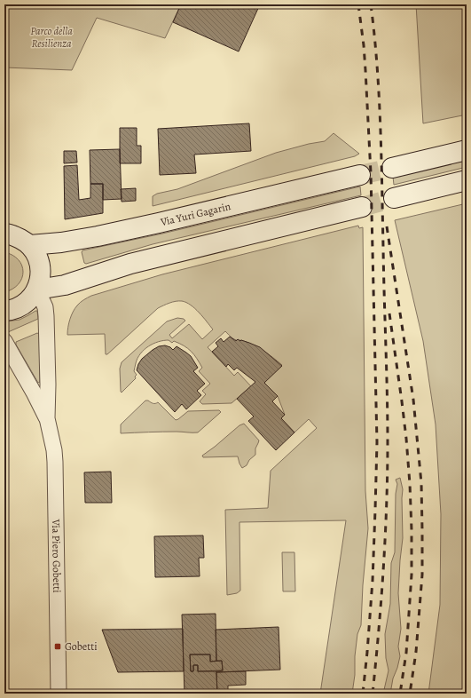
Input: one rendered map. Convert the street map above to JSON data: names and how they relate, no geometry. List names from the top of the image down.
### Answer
{
  "streets": {
    "main road": ["Via Yuri Gagarin"],
    "street": ["Via Piero Gobetti"]
  },
  "parks": ["Parco della Resilienza"],
  "places": {
    "transit": ["Gobetti"]
  }
}
